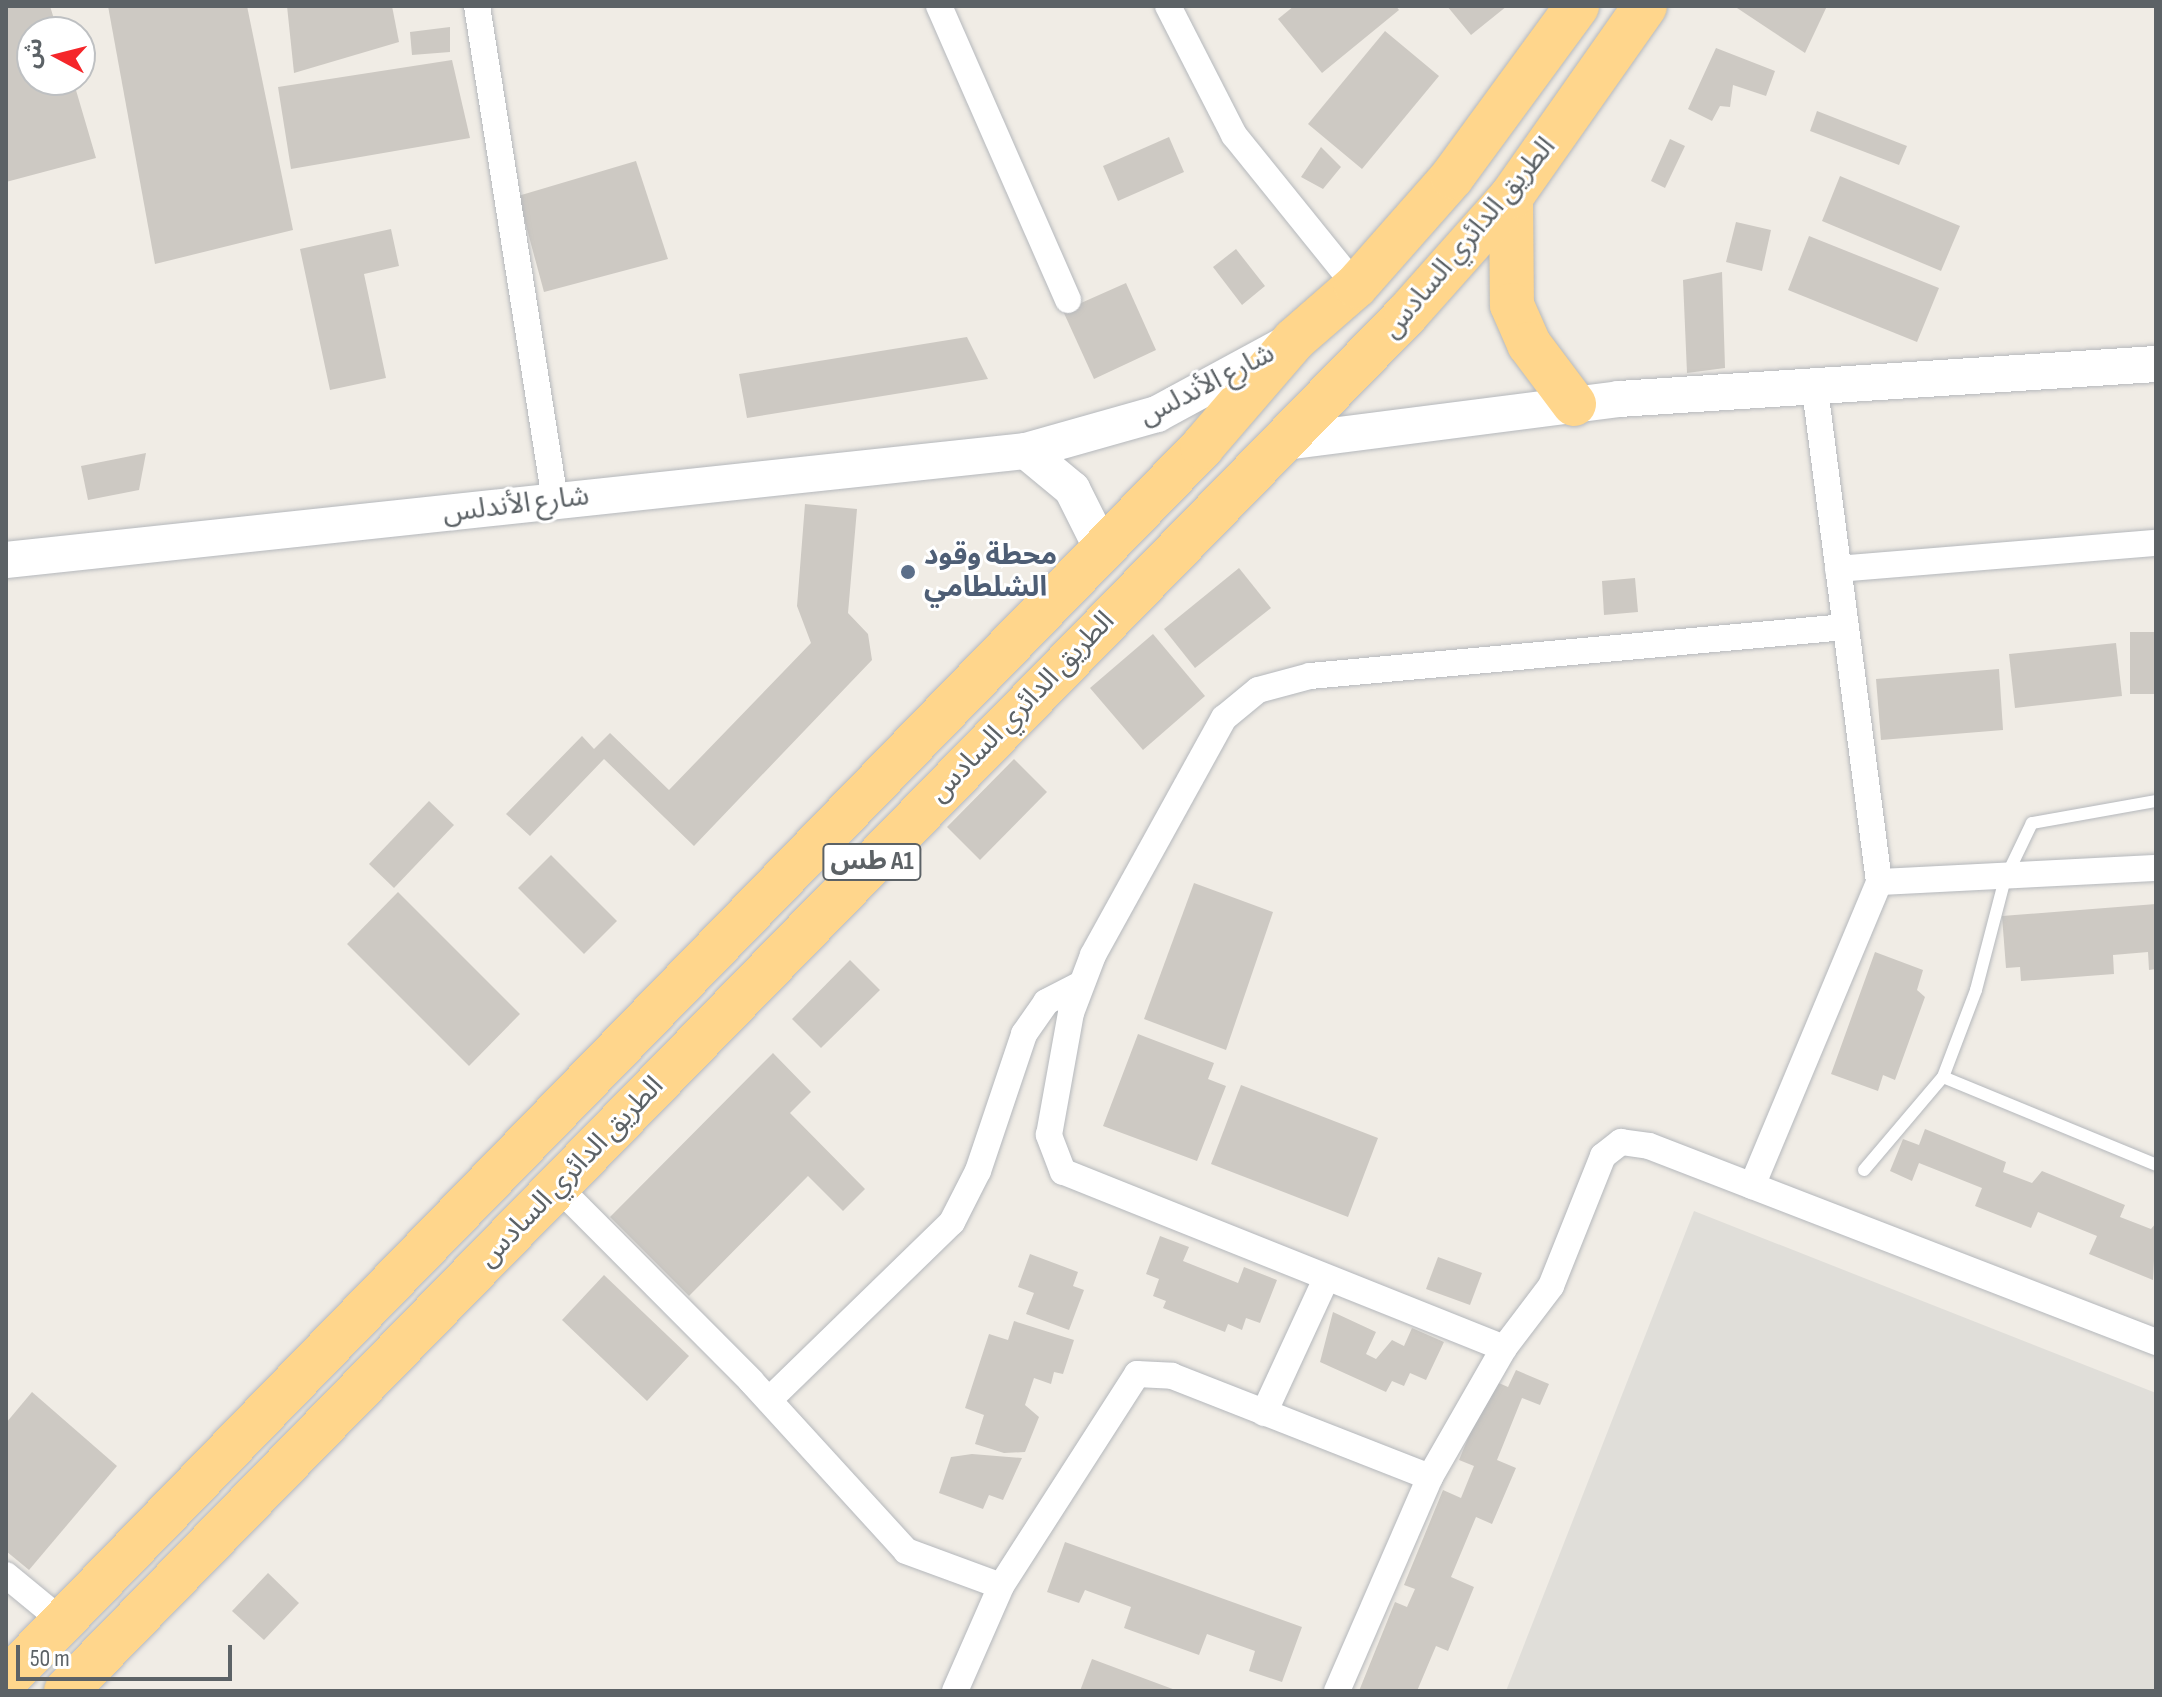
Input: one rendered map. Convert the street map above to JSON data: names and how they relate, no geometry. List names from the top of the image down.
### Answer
{
  "streets": {
    "highway": ["الطريق الدائري السادس", "طس A1"],
    "main road": ["شارع الأندلس"]
  },
  "crossings": [
    ["الطريق الدائري السادس", "شارع الأندلس"]
  ],
  "places": ["محطة وقود الشلطامي"],
  "scale_bar": "50 m",
  "north": "left"
}
